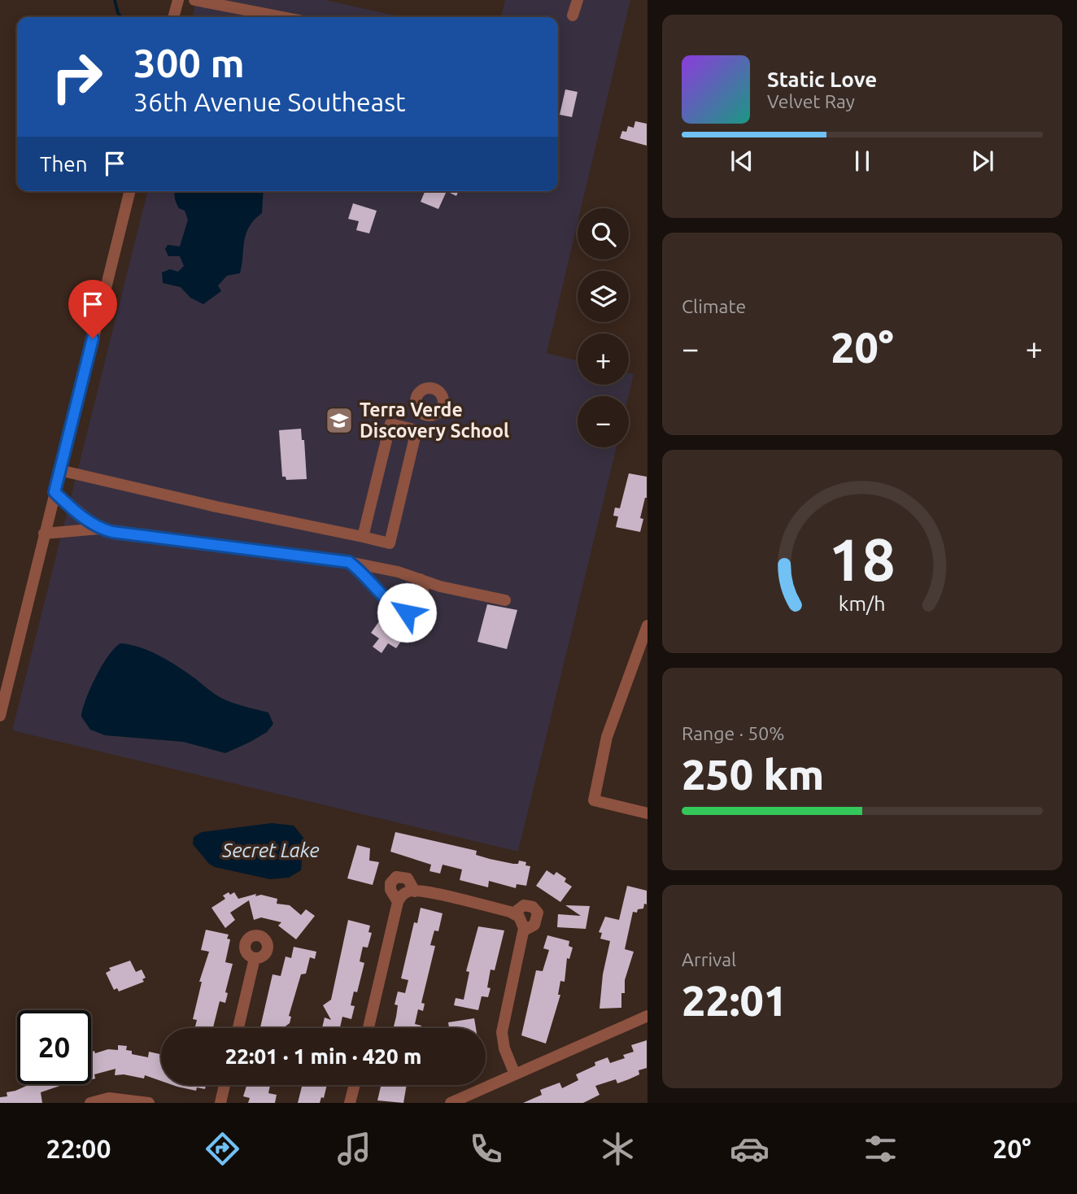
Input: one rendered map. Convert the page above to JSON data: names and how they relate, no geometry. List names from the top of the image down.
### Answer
{
  "water": ["Secret Lake"],
  "places": {
    "school or university": ["Terra Verde Discovery School"]
  },
  "page": {
    "turn": ["300 m", "36th Avenue Southeast"],
    "song": ["Static Love", "Velvet Ray"],
    "then": "Then",
    "map_buttons": ["+", "−"],
    "tile": [
      "Climate",
      ["Range · 50%", "250 km"],
      ["Arrival", "22:01"]
    ],
    "heat": ["−", "20°", "+"],
    "limit": "20",
    "trip": "22:01 · 1 min · 420 m",
    "tabs": ["22:00", "20°"],
    "gauge": ["18", "km/h"]
  }
}
